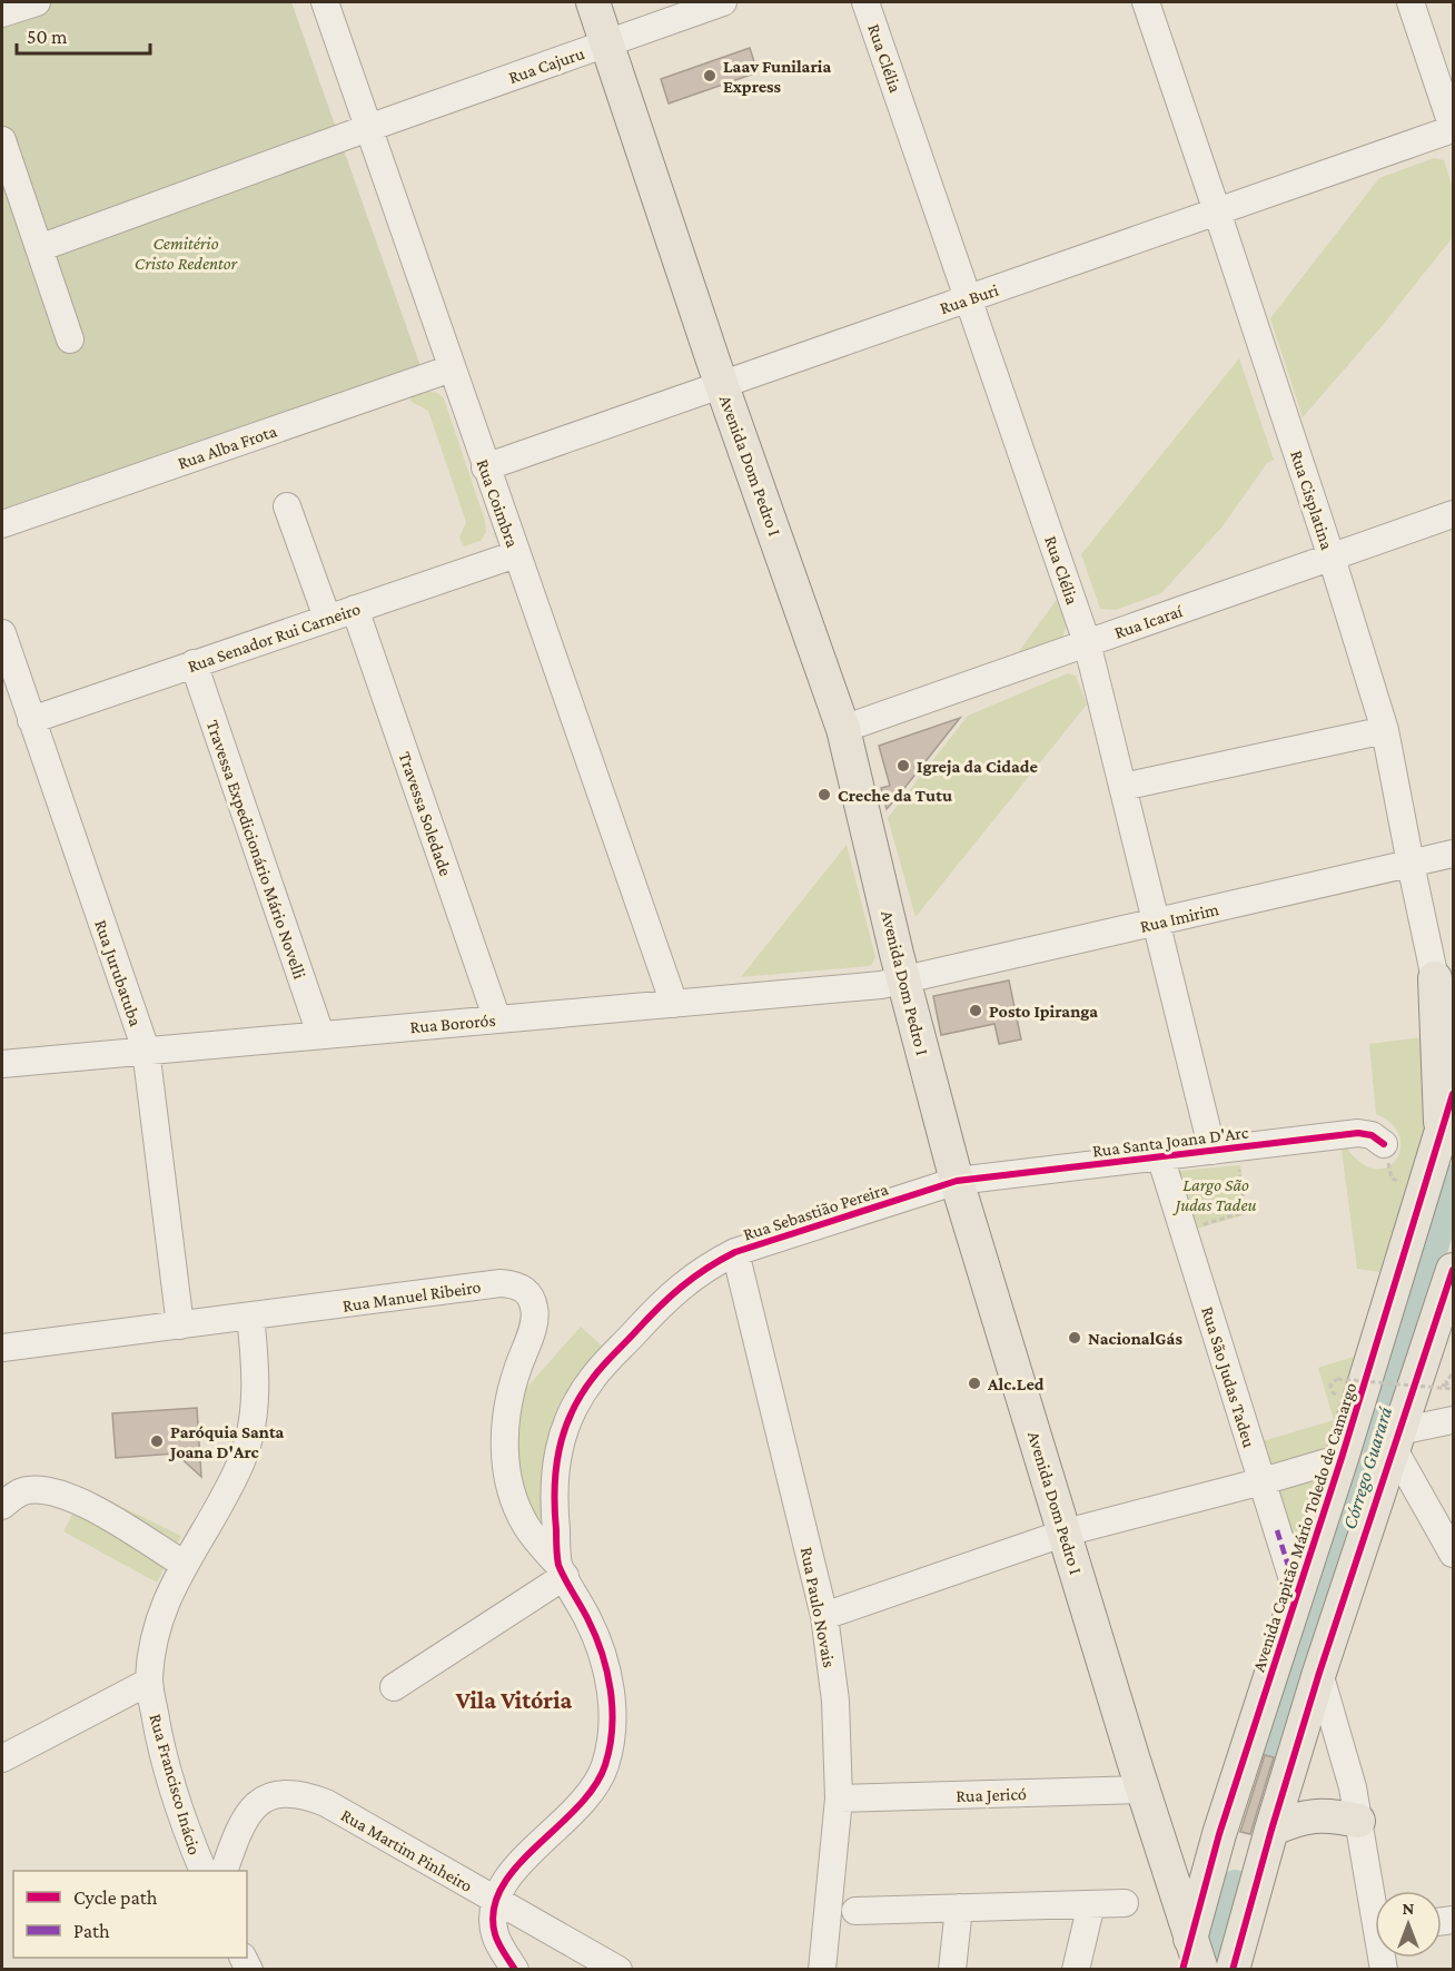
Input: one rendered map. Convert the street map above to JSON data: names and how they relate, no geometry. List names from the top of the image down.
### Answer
{
  "streets": {
    "main road": ["Avenida Dom Pedro I", "Avenida Capitão Mário Toledo de Camargo"],
    "street": [
      "Rua Clélia",
      "Rua Cajuru",
      "Rua Buri",
      "Rua Alba Frota",
      "Rua Cisplatina",
      "Rua Coimbra",
      "Rua Icaraí",
      "Rua Senador Rui Carneiro",
      "Travessa Soledade",
      "Travessa Expedicionário Mário Novelli",
      "Rua Imirim",
      "Rua Jurubatuba",
      "Rua Bororós",
      "Rua Santa Joana D'Arc",
      "Rua Sebastião Pereira",
      "Rua Manuel Ribeiro",
      "Rua São Judas Tadeu",
      "Rua Paulo Novais",
      "Rua Francisco Inácio",
      "Rua Jericó",
      "Rua Martim Pinheiro"
    ]
  },
  "crossings": [
    ["Rua Clélia", "Rua Buri"],
    ["Rua Clélia", "Rua Icaraí"],
    ["Rua Clélia", "Rua Imirim"],
    ["Rua Clélia", "Rua Santa Joana D'Arc"],
    ["Rua Cajuru", "Avenida Dom Pedro I"],
    ["Rua Cajuru", "Rua Coimbra"],
    ["Rua Buri", "Avenida Dom Pedro I"],
    ["Rua Buri", "Rua Cisplatina"],
    ["Rua Buri", "Rua Coimbra"],
    ["Rua Alba Frota", "Rua Coimbra"],
    ["Avenida Dom Pedro I", "Rua Icaraí"],
    ["Avenida Dom Pedro I", "Rua Imirim"],
    ["Avenida Dom Pedro I", "Rua Bororós"],
    ["Avenida Dom Pedro I", "Rua Santa Joana D'Arc"],
    ["Avenida Dom Pedro I", "Rua Sebastião Pereira"],
    ["Avenida Dom Pedro I", "Avenida Capitão Mário Toledo de Camargo"],
    ["Avenida Dom Pedro I", "Rua Jericó"],
    ["Rua Cisplatina", "Rua Icaraí"],
    ["Rua Cisplatina", "Rua Imirim"],
    ["Rua Coimbra", "Rua Senador Rui Carneiro"],
    ["Rua Coimbra", "Rua Bororós"],
    ["Rua Senador Rui Carneiro", "Travessa Soledade"],
    ["Rua Senador Rui Carneiro", "Travessa Expedicionário Mário Novelli"],
    ["Rua Senador Rui Carneiro", "Rua Jurubatuba"],
    ["Travessa Soledade", "Rua Bororós"],
    ["Travessa Expedicionário Mário Novelli", "Rua Bororós"],
    ["Rua Imirim", "Rua Bororós"],
    ["Rua Jurubatuba", "Rua Bororós"],
    ["Rua Jurubatuba", "Rua Manuel Ribeiro"],
    ["Rua Santa Joana D'Arc", "Rua Sebastião Pereira"],
    ["Rua Santa Joana D'Arc", "Rua São Judas Tadeu"],
    ["Rua Sebastião Pereira", "Rua Manuel Ribeiro"],
    ["Rua Sebastião Pereira", "Rua Paulo Novais"],
    ["Rua Sebastião Pereira", "Rua Martim Pinheiro"],
    ["Rua Manuel Ribeiro", "Rua Francisco Inácio"],
    ["Rua São Judas Tadeu", "Avenida Capitão Mário Toledo de Camargo"],
    ["Rua Paulo Novais", "Rua Jericó"]
  ],
  "districts": ["Vila Vitória"],
  "water": ["Córrego Guarará"],
  "parks": ["Cemitério Cristo Redentor", "Largo São Judas Tadeu"],
  "places": [
    "Laav Funilaria Express",
    "Igreja da Cidade",
    "Creche da Tutu",
    "Posto Ipiranga",
    "NacionalGás",
    "Alc.Led",
    "Paróquia Santa Joana D'Arc"
  ],
  "legend": ["Cycle path", "Path"],
  "scale_bar": "50 m",
  "north": "top"
}
